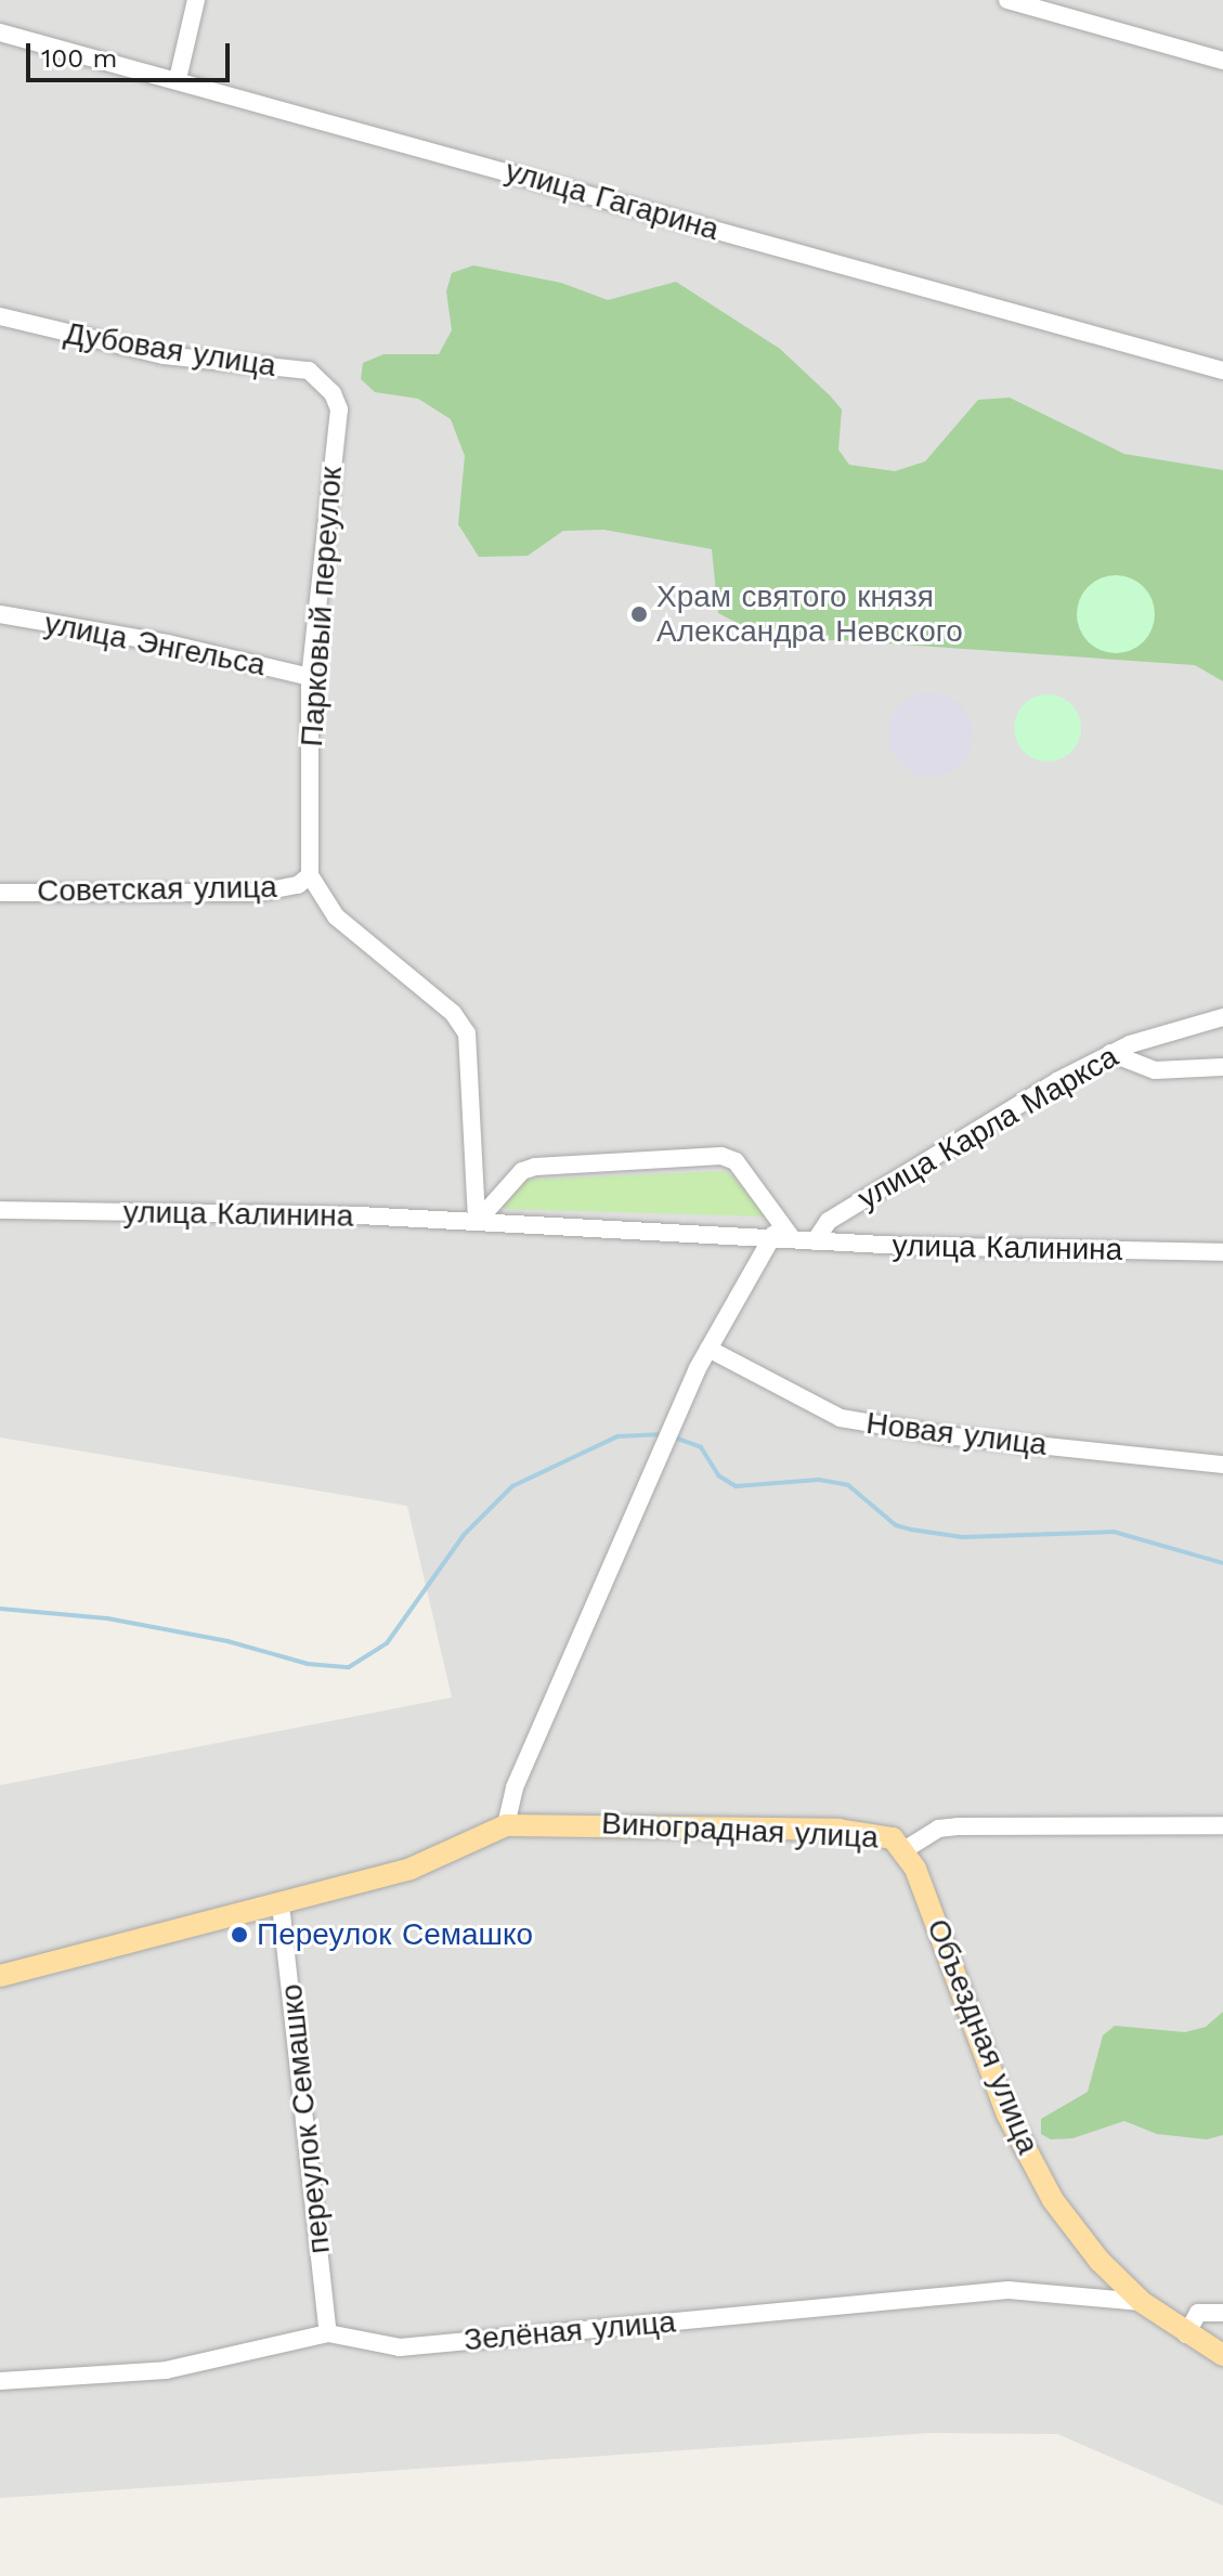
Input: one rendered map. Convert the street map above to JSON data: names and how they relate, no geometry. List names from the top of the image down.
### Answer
{
  "streets": {
    "main road": ["Виноградная улица", "Объездная улица"],
    "street": [
      "улица Гагарина",
      "Дубовая улица",
      "Парковый переулок",
      "улица Энгельса",
      "Советская улица",
      "улица Карла Маркса",
      "улица Калинина",
      "Новая улица",
      "переулок Семашко",
      "Зелёная улица"
    ]
  },
  "crossings": [
    ["Дубовая улица", "Парковый переулок"],
    ["Парковый переулок", "улица Энгельса"],
    ["Парковый переулок", "Советская улица"],
    ["улица Карла Маркса", "улица Калинина"],
    ["Виноградная улица", "Объездная улица"],
    ["Объездная улица", "Зелёная улица"],
    ["переулок Семашко", "Зелёная улица"]
  ],
  "places": ["Храм святого князя Александра Невского", "Переулок Семашко"],
  "scale_bar": "100 m"
}
